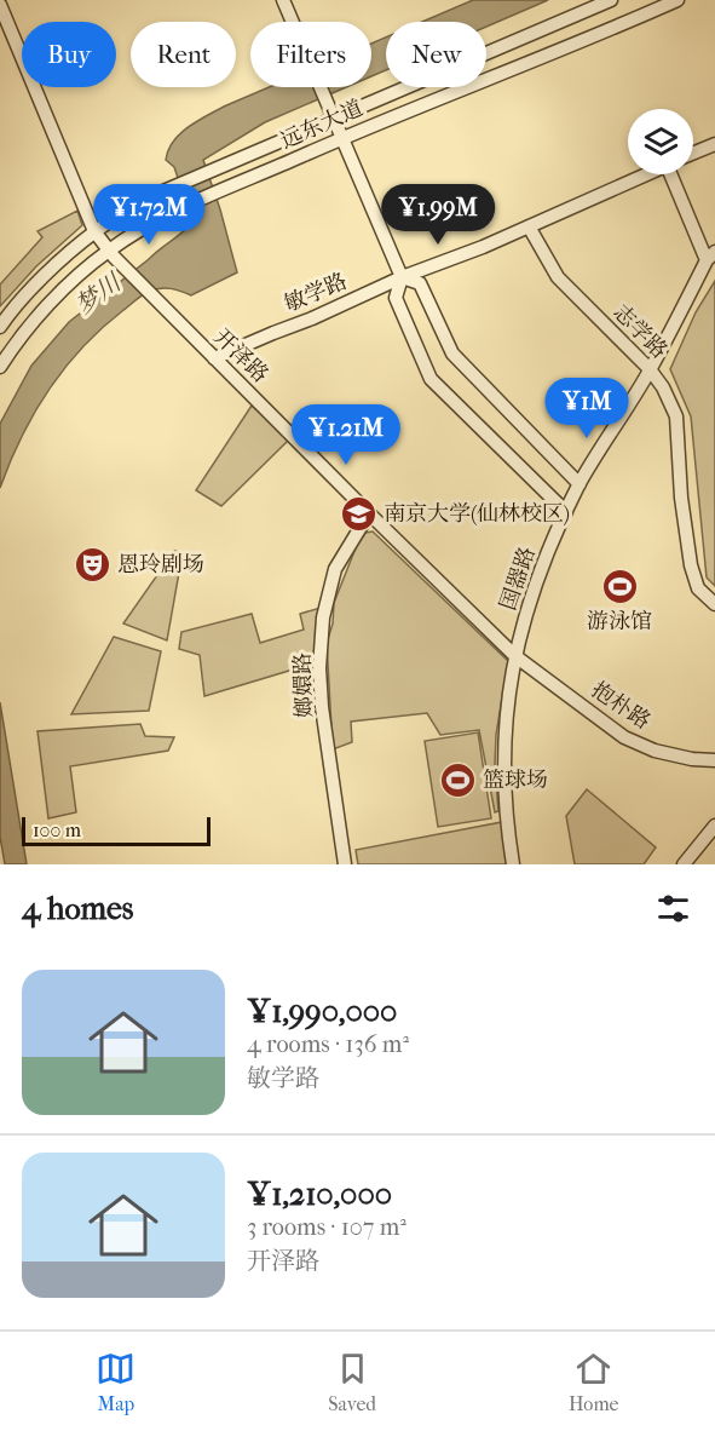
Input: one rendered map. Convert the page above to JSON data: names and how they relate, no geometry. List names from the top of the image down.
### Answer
{
  "streets": {
    "street": [
      "远东大道",
      "敏学路",
      "志学路",
      "开泽路",
      "国器路",
      "嫏嬛路",
      "抱朴路"
    ]
  },
  "crossings": [
    ["远东大道", "开泽路"],
    ["敏学路", "志学路"],
    ["敏学路", "开泽路"],
    ["志学路", "国器路"],
    ["开泽路", "国器路"],
    ["开泽路", "嫏嬛路"],
    ["开泽路", "抱朴路"],
    ["国器路", "抱朴路"]
  ],
  "water": ["梦川"],
  "places": {
    "school or university": ["南京大学(仙林校区)"],
    "theatre": ["恩玲剧场"],
    "sports": ["游泳馆", "篮球场"]
  },
  "scale_bar": "100 m",
  "page": {
    "chip": [
      "Buy",
      "Rent",
      "Filters",
      "New"
    ],
    "price": [
      "¥1.72M",
      "¥1.99M",
      "¥1M",
      "¥1.21M"
    ],
    "scale": "100 m",
    "heading": "4 homes",
    "list": [
      {
        "name": "¥1,990,000",
        "note": "4 rooms · 136 m² · 敏学路"
      },
      {
        "name": "¥1,210,000",
        "note": "3 rooms · 107 m² · 开泽路"
      }
    ],
    "tabs": ["Map", "Saved", "Home"]
  }
}
